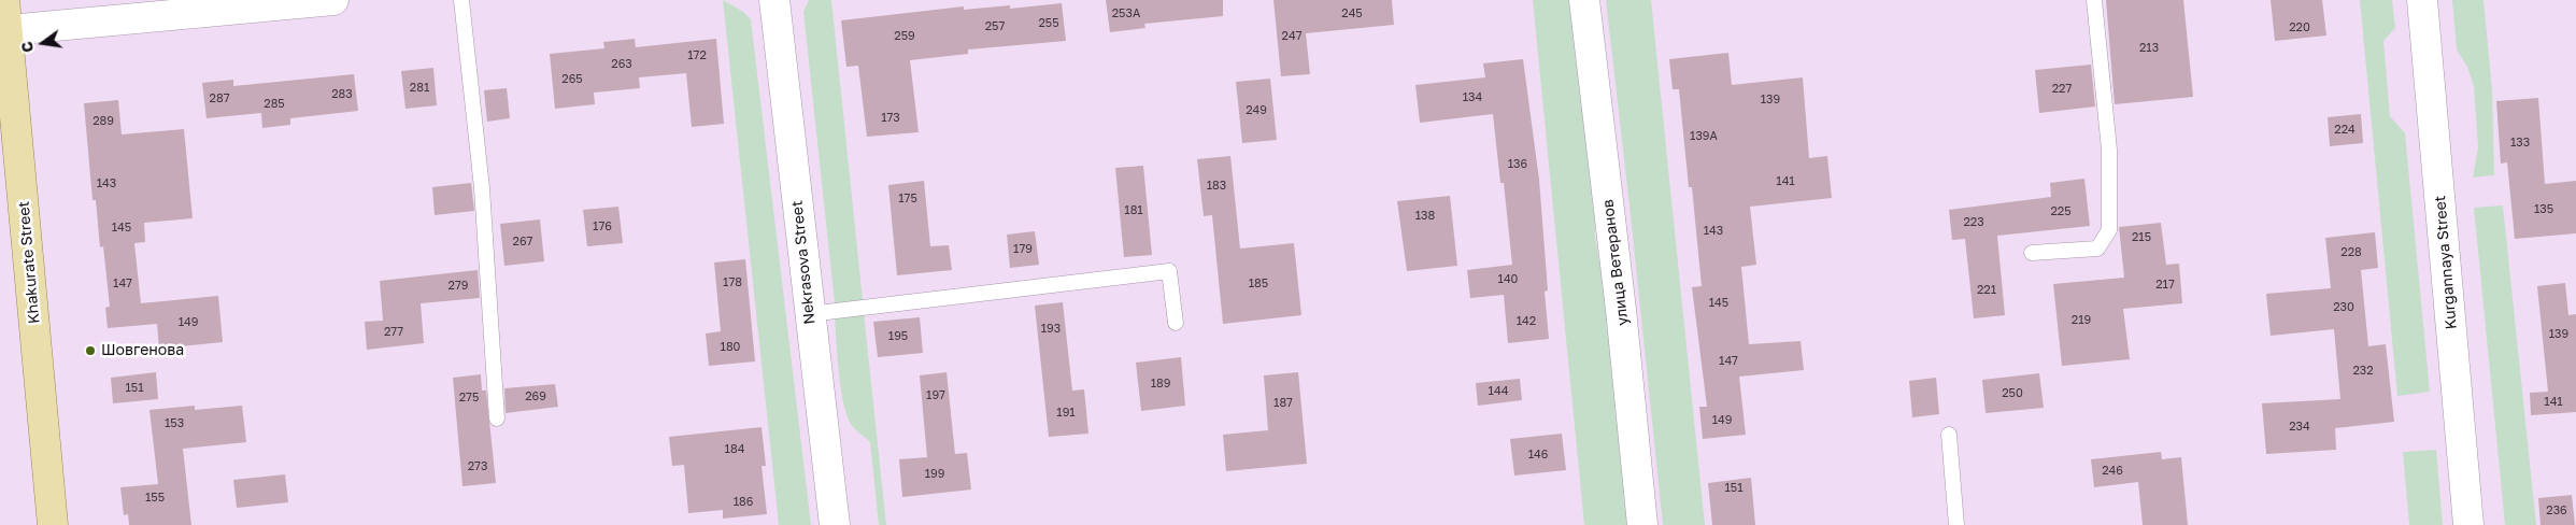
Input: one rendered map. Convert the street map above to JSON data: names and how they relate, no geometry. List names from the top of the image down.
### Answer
{
  "streets": {
    "main road": ["Khakurate Street"],
    "street": ["Nekrasova Street", "улица Ветеранов", "Kurgannaya Street"]
  },
  "places": ["Шовгенова"],
  "house_numbers": [
    "253А",
    "245",
    "255",
    "257",
    "220",
    "259",
    "247",
    "213",
    "172",
    "263",
    "265",
    "281",
    "227",
    "283",
    "134",
    "287",
    "139",
    "285",
    "249",
    "173",
    "289",
    "224",
    "139А",
    "133",
    "136",
    "141",
    "143",
    "183",
    "175",
    "135",
    "181",
    "225",
    "138",
    "223",
    "176",
    "145",
    "143",
    "215",
    "267",
    "179",
    "228",
    "140",
    "178",
    "147",
    "185",
    "217",
    "279",
    "221",
    "145",
    "230",
    "219",
    "142",
    "149",
    "193",
    "277",
    "139",
    "195",
    "180",
    "147",
    "232",
    "189",
    "151",
    "144",
    "250",
    "197",
    "269",
    "275",
    "141",
    "187",
    "191",
    "149",
    "153",
    "234",
    "184",
    "146",
    "273",
    "246",
    "199",
    "151",
    "155",
    "186",
    "236"
  ],
  "north": "left"
}
